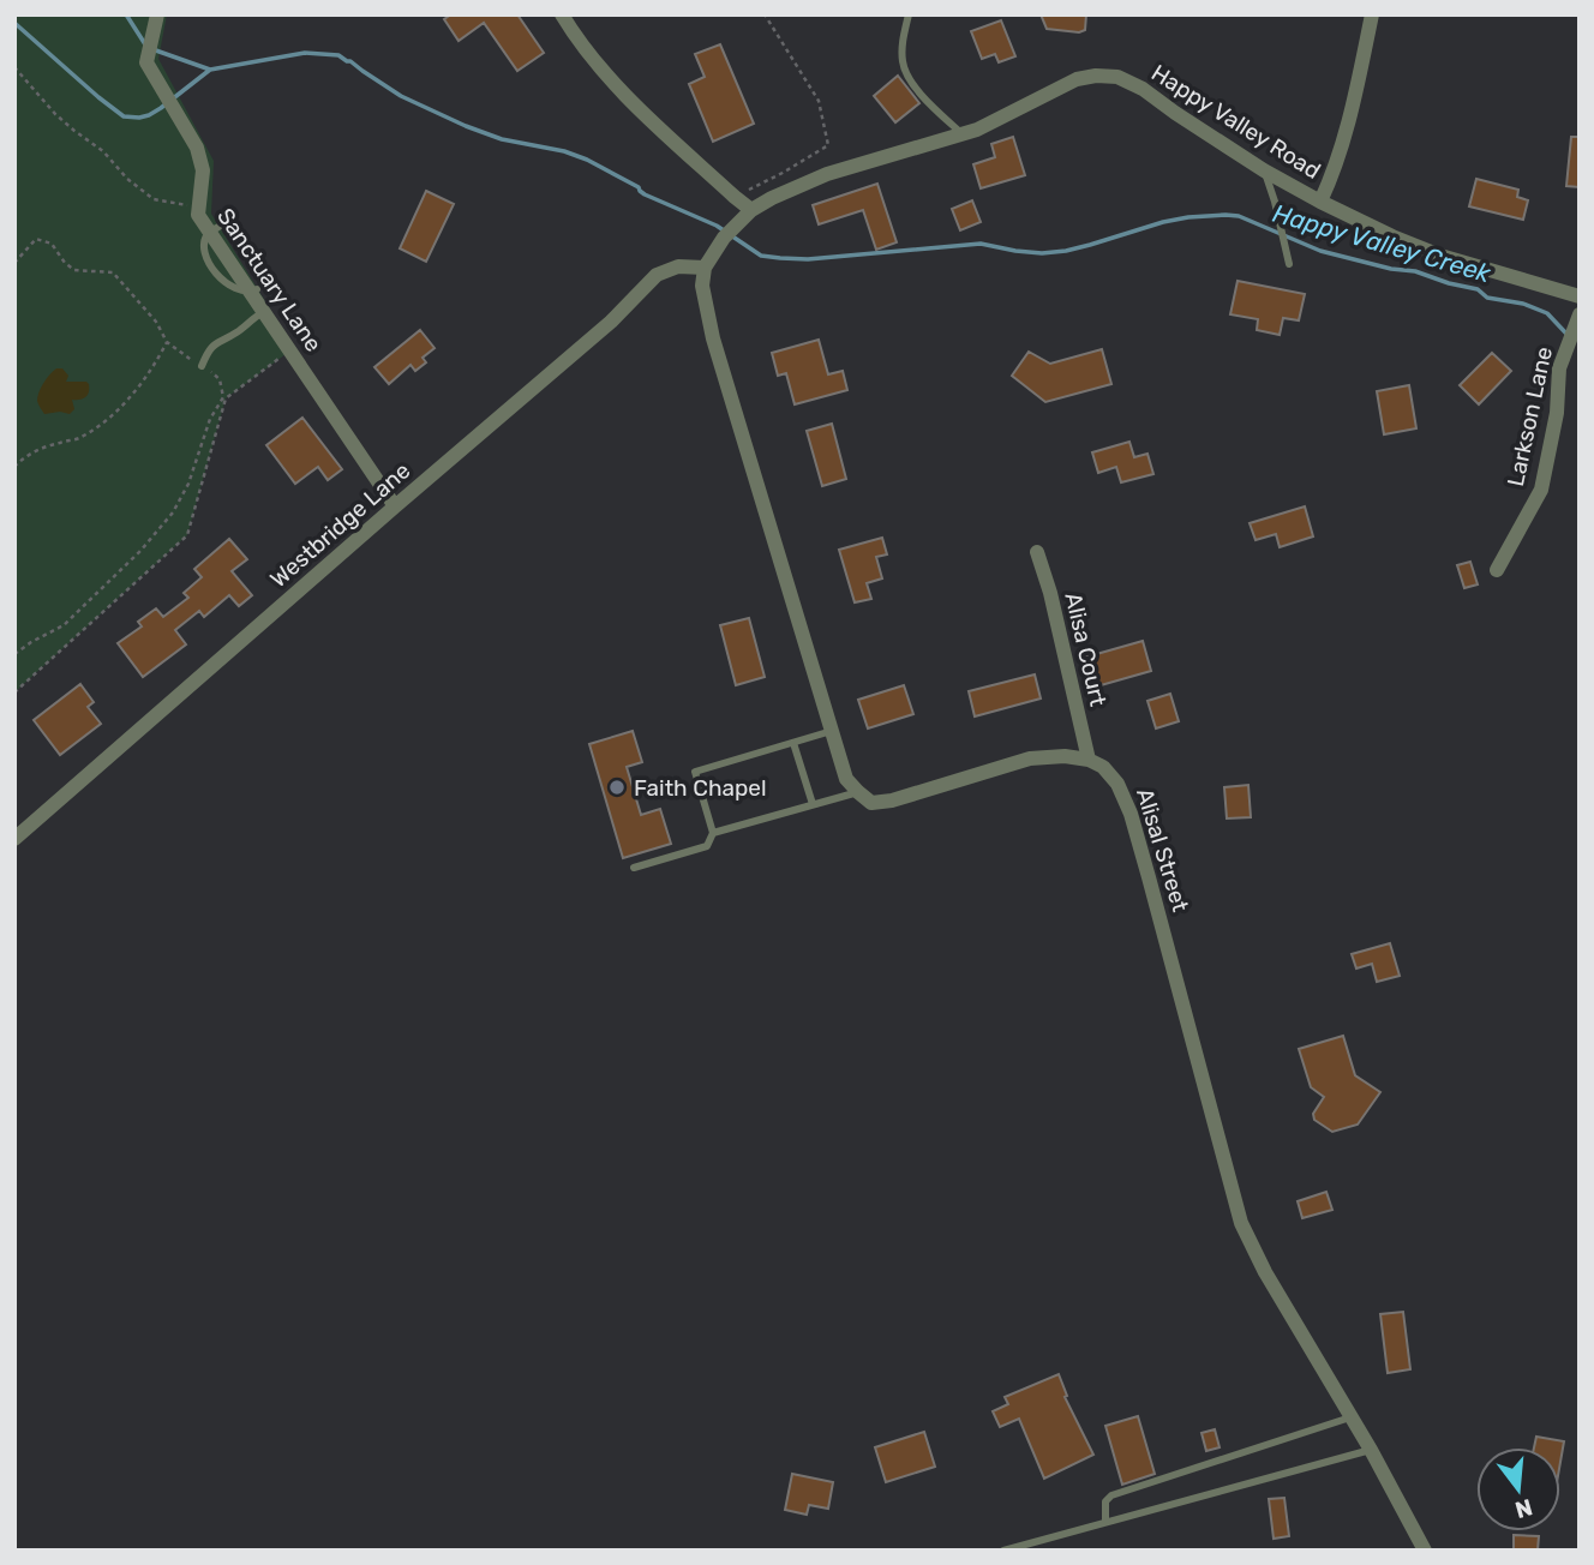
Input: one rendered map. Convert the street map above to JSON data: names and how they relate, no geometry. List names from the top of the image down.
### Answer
{
  "streets": {
    "street": [
      "Happy Valley Road",
      "Sanctuary Lane",
      "Larkson Lane",
      "Westbridge Lane",
      "Alisa Court",
      "Alisal Street"
    ]
  },
  "crossings": [
    ["Happy Valley Road", "Westbridge Lane"],
    ["Sanctuary Lane", "Westbridge Lane"],
    ["Alisa Court", "Alisal Street"]
  ],
  "water": ["Happy Valley Creek"],
  "places": ["Faith Chapel"],
  "north": "bottom"
}
